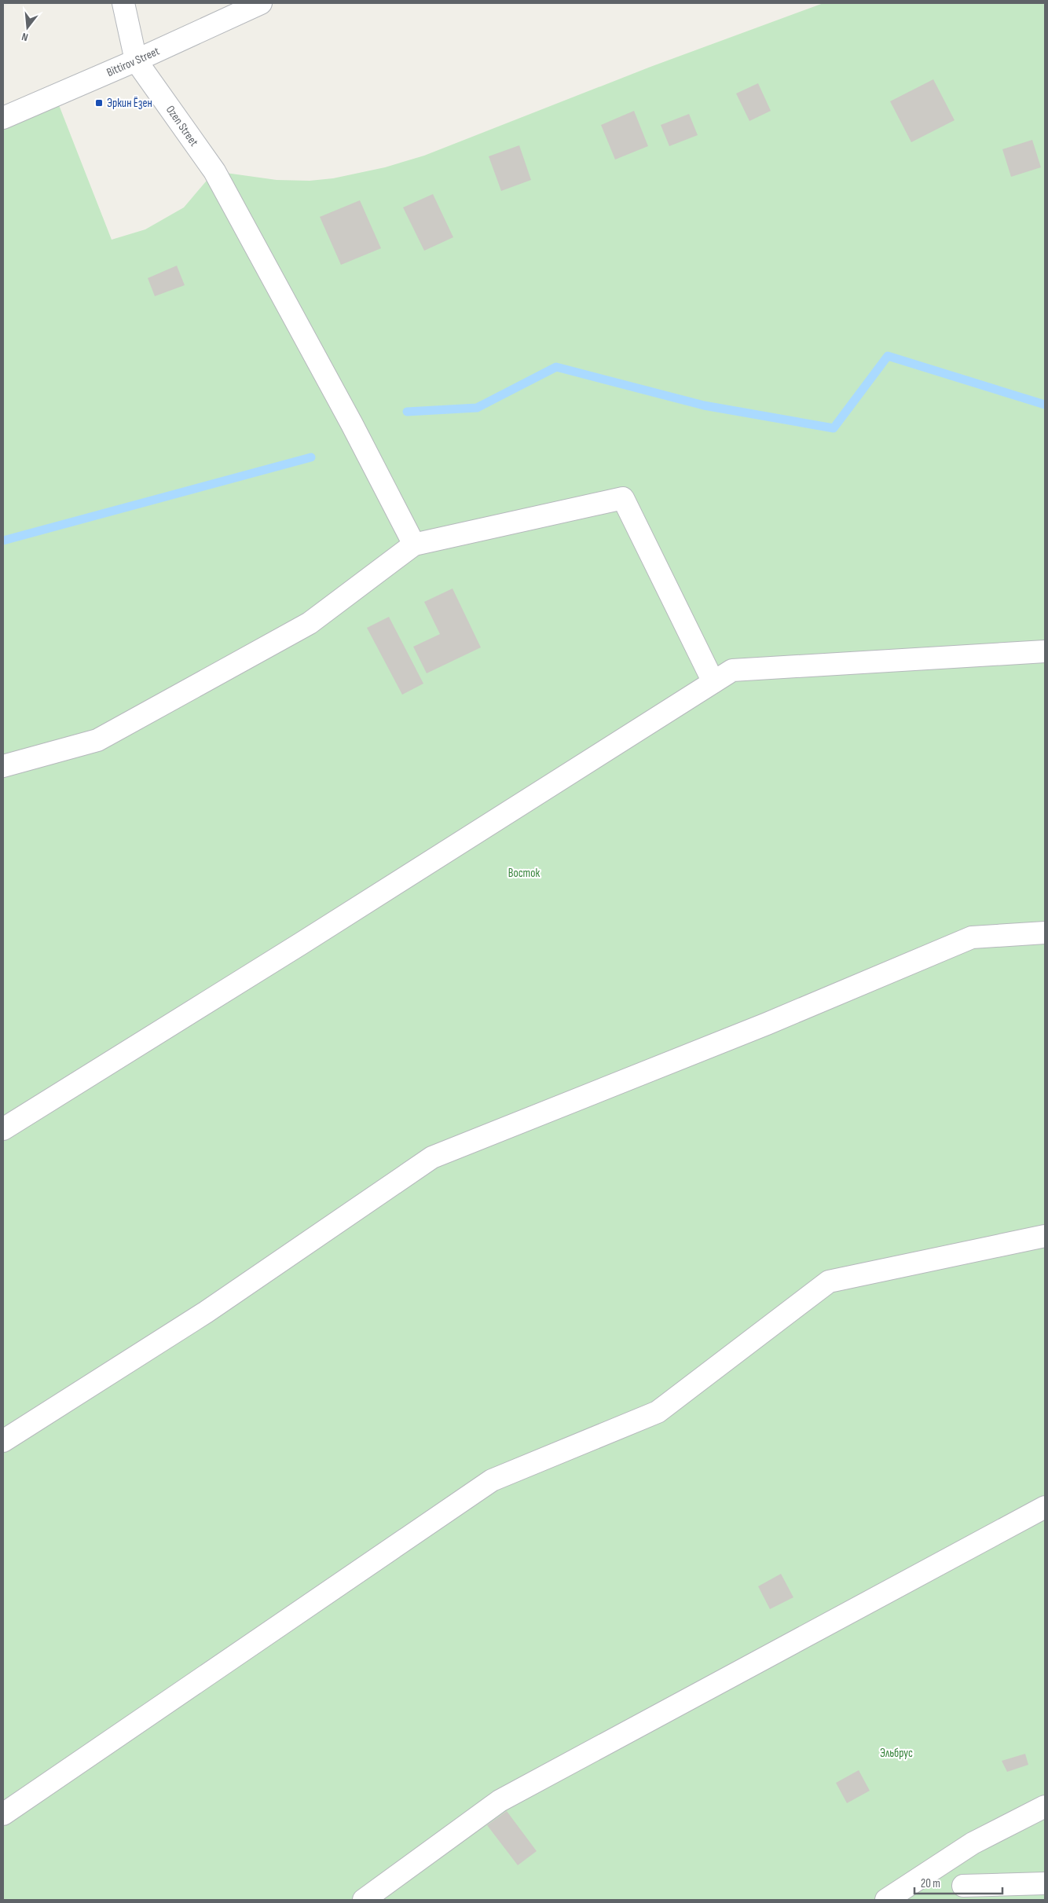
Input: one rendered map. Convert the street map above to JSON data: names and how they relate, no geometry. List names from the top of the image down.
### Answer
{
  "streets": {
    "street": ["Bittirov Street", "Ozen Street"]
  },
  "crossings": [
    ["Bittirov Street", "Ozen Street"]
  ],
  "parks": ["Восток", "Эльбрус"],
  "places": {
    "transit": ["Эркин Ёзен"]
  },
  "scale_bar": "20 m",
  "north": "bottom"
}
